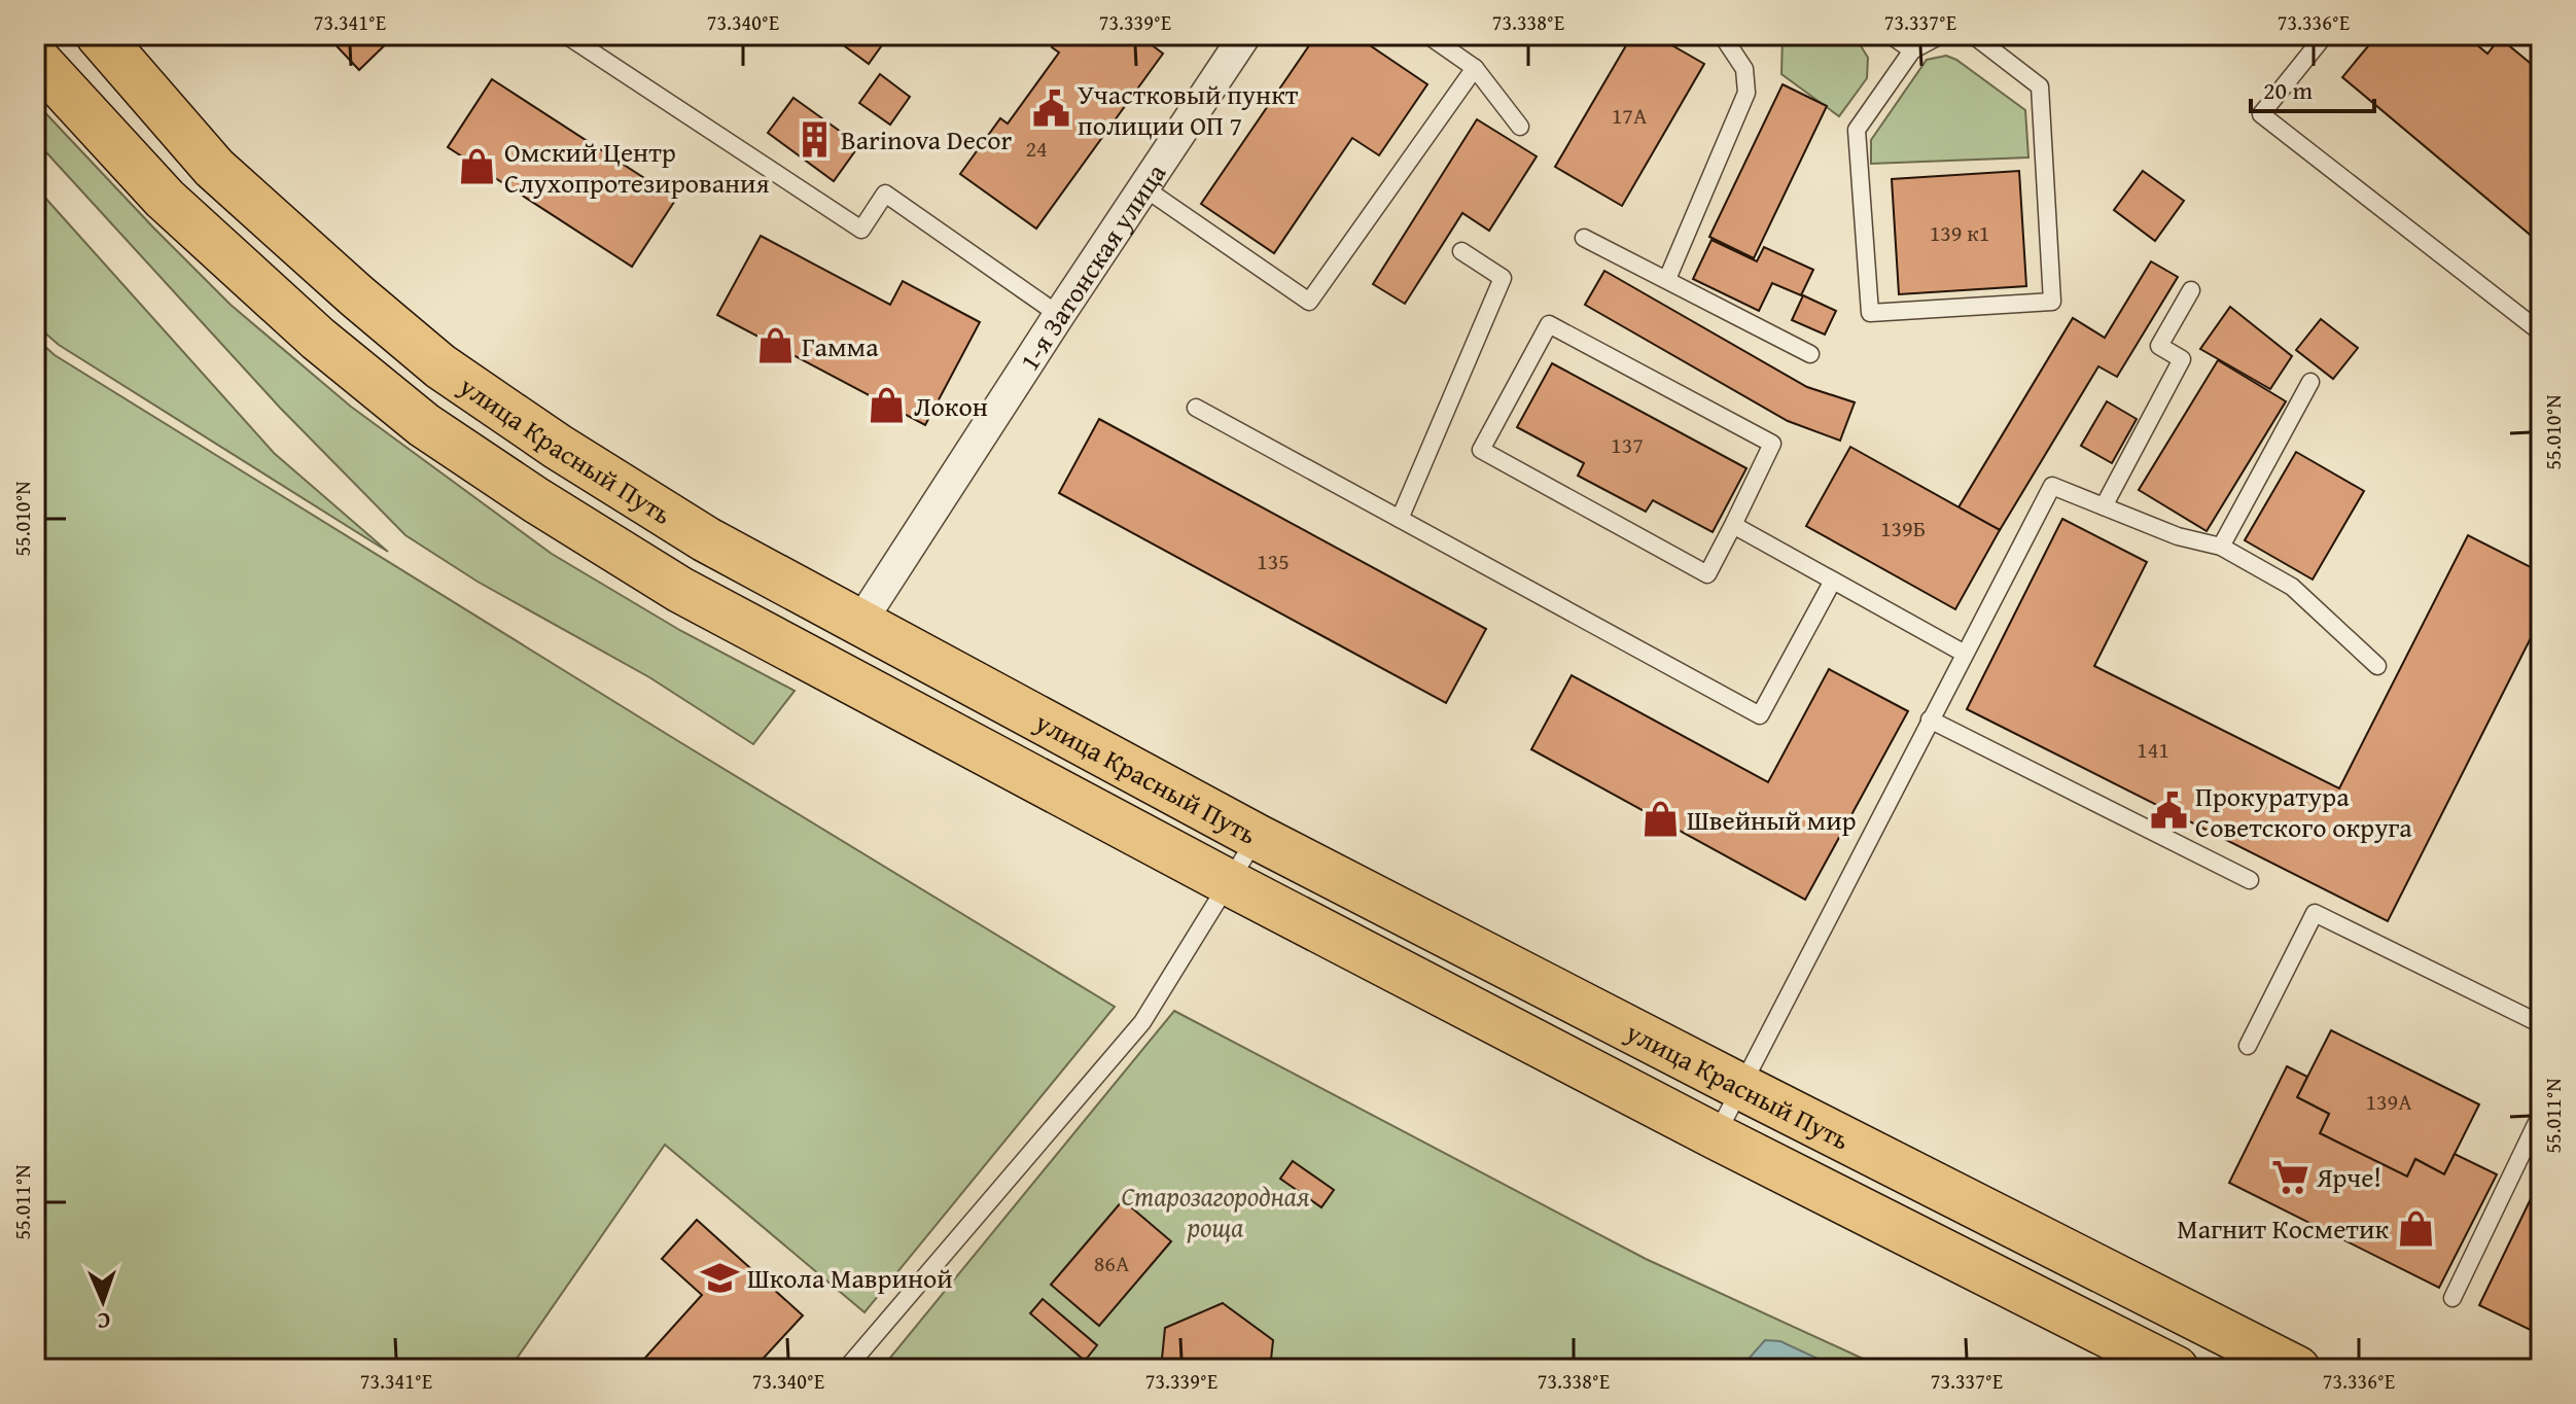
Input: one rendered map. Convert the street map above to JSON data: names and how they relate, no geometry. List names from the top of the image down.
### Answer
{
  "streets": {
    "main road": ["улица Красный Путь"],
    "street": ["1-я Затонская улица"]
  },
  "crossings": [
    ["1-я Затонская улица", "улица Красный Путь"]
  ],
  "parks": ["Старозагородная роща"],
  "places": {
    "public building": ["Участковый пункт полиции ОП 7", "Прокуратура Советского округа"],
    "building": ["Barinova Decor"],
    "shop": [
      "Омский Центр Слухопротезирования",
      "Гамма",
      "Локон",
      "Швейный мир",
      "Магнит Косметик"
    ],
    "supermarket": ["Ярче!"],
    "school or university": ["Школа Мавриной"]
  },
  "house_numbers": [
    "17А",
    "24",
    "139 к1",
    "137",
    "139Б",
    "135",
    "141",
    "139А",
    "86А"
  ],
  "scale_bar": "20 m",
  "north": "bottom",
  "coordinates": [
    "73.341°E",
    "73.340°E",
    "73.339°E",
    "73.338°E",
    "73.337°E",
    "73.336°E",
    "55.010°N",
    "55.011°N"
  ]
}
